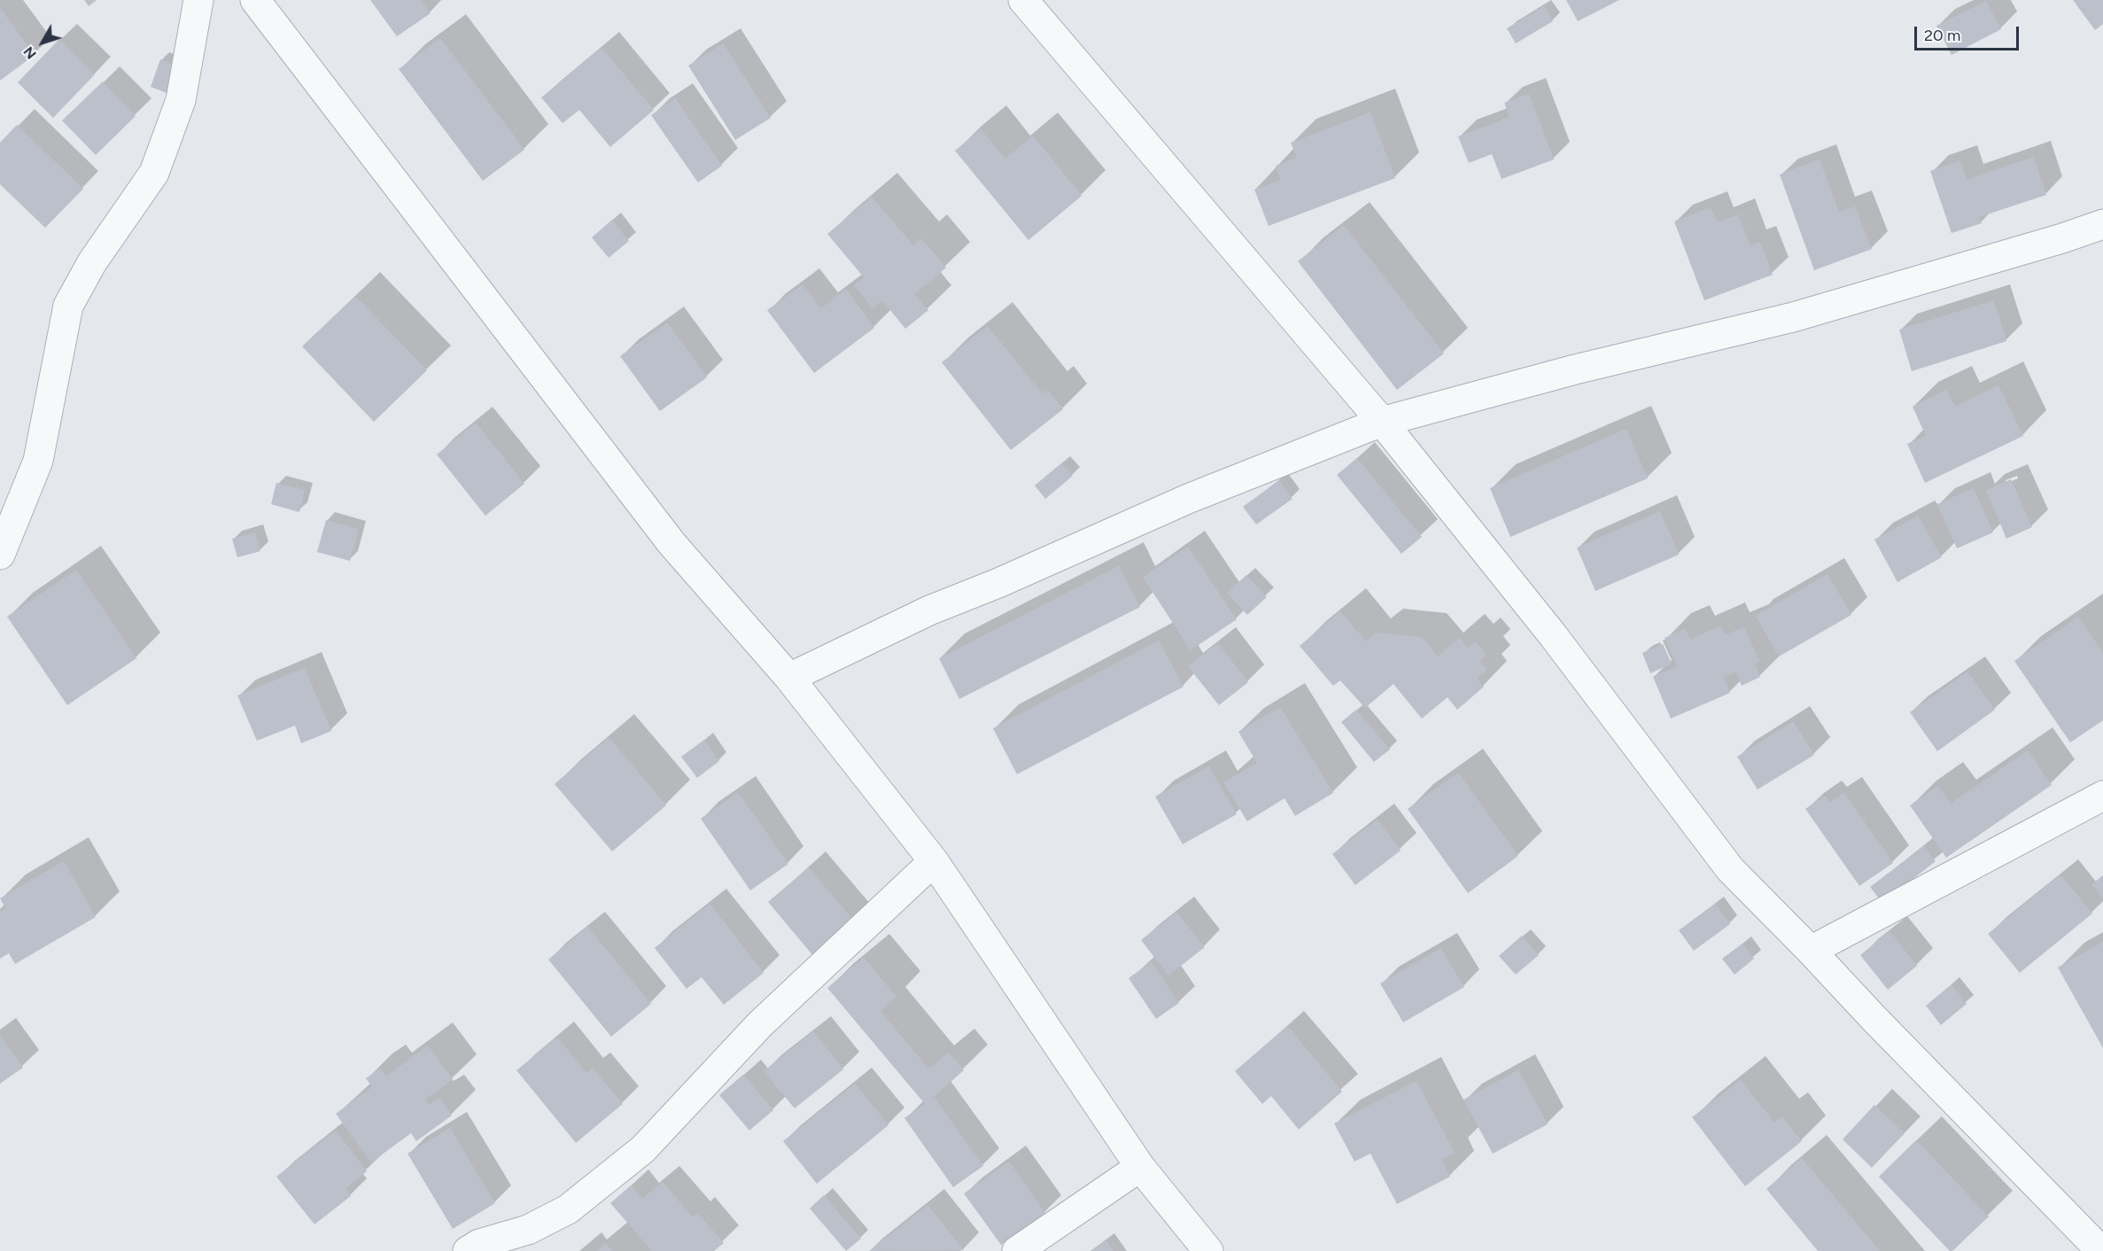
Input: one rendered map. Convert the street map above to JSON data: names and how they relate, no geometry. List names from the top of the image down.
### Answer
{
  "scale_bar": "20 m",
  "north": "bottom left"
}
